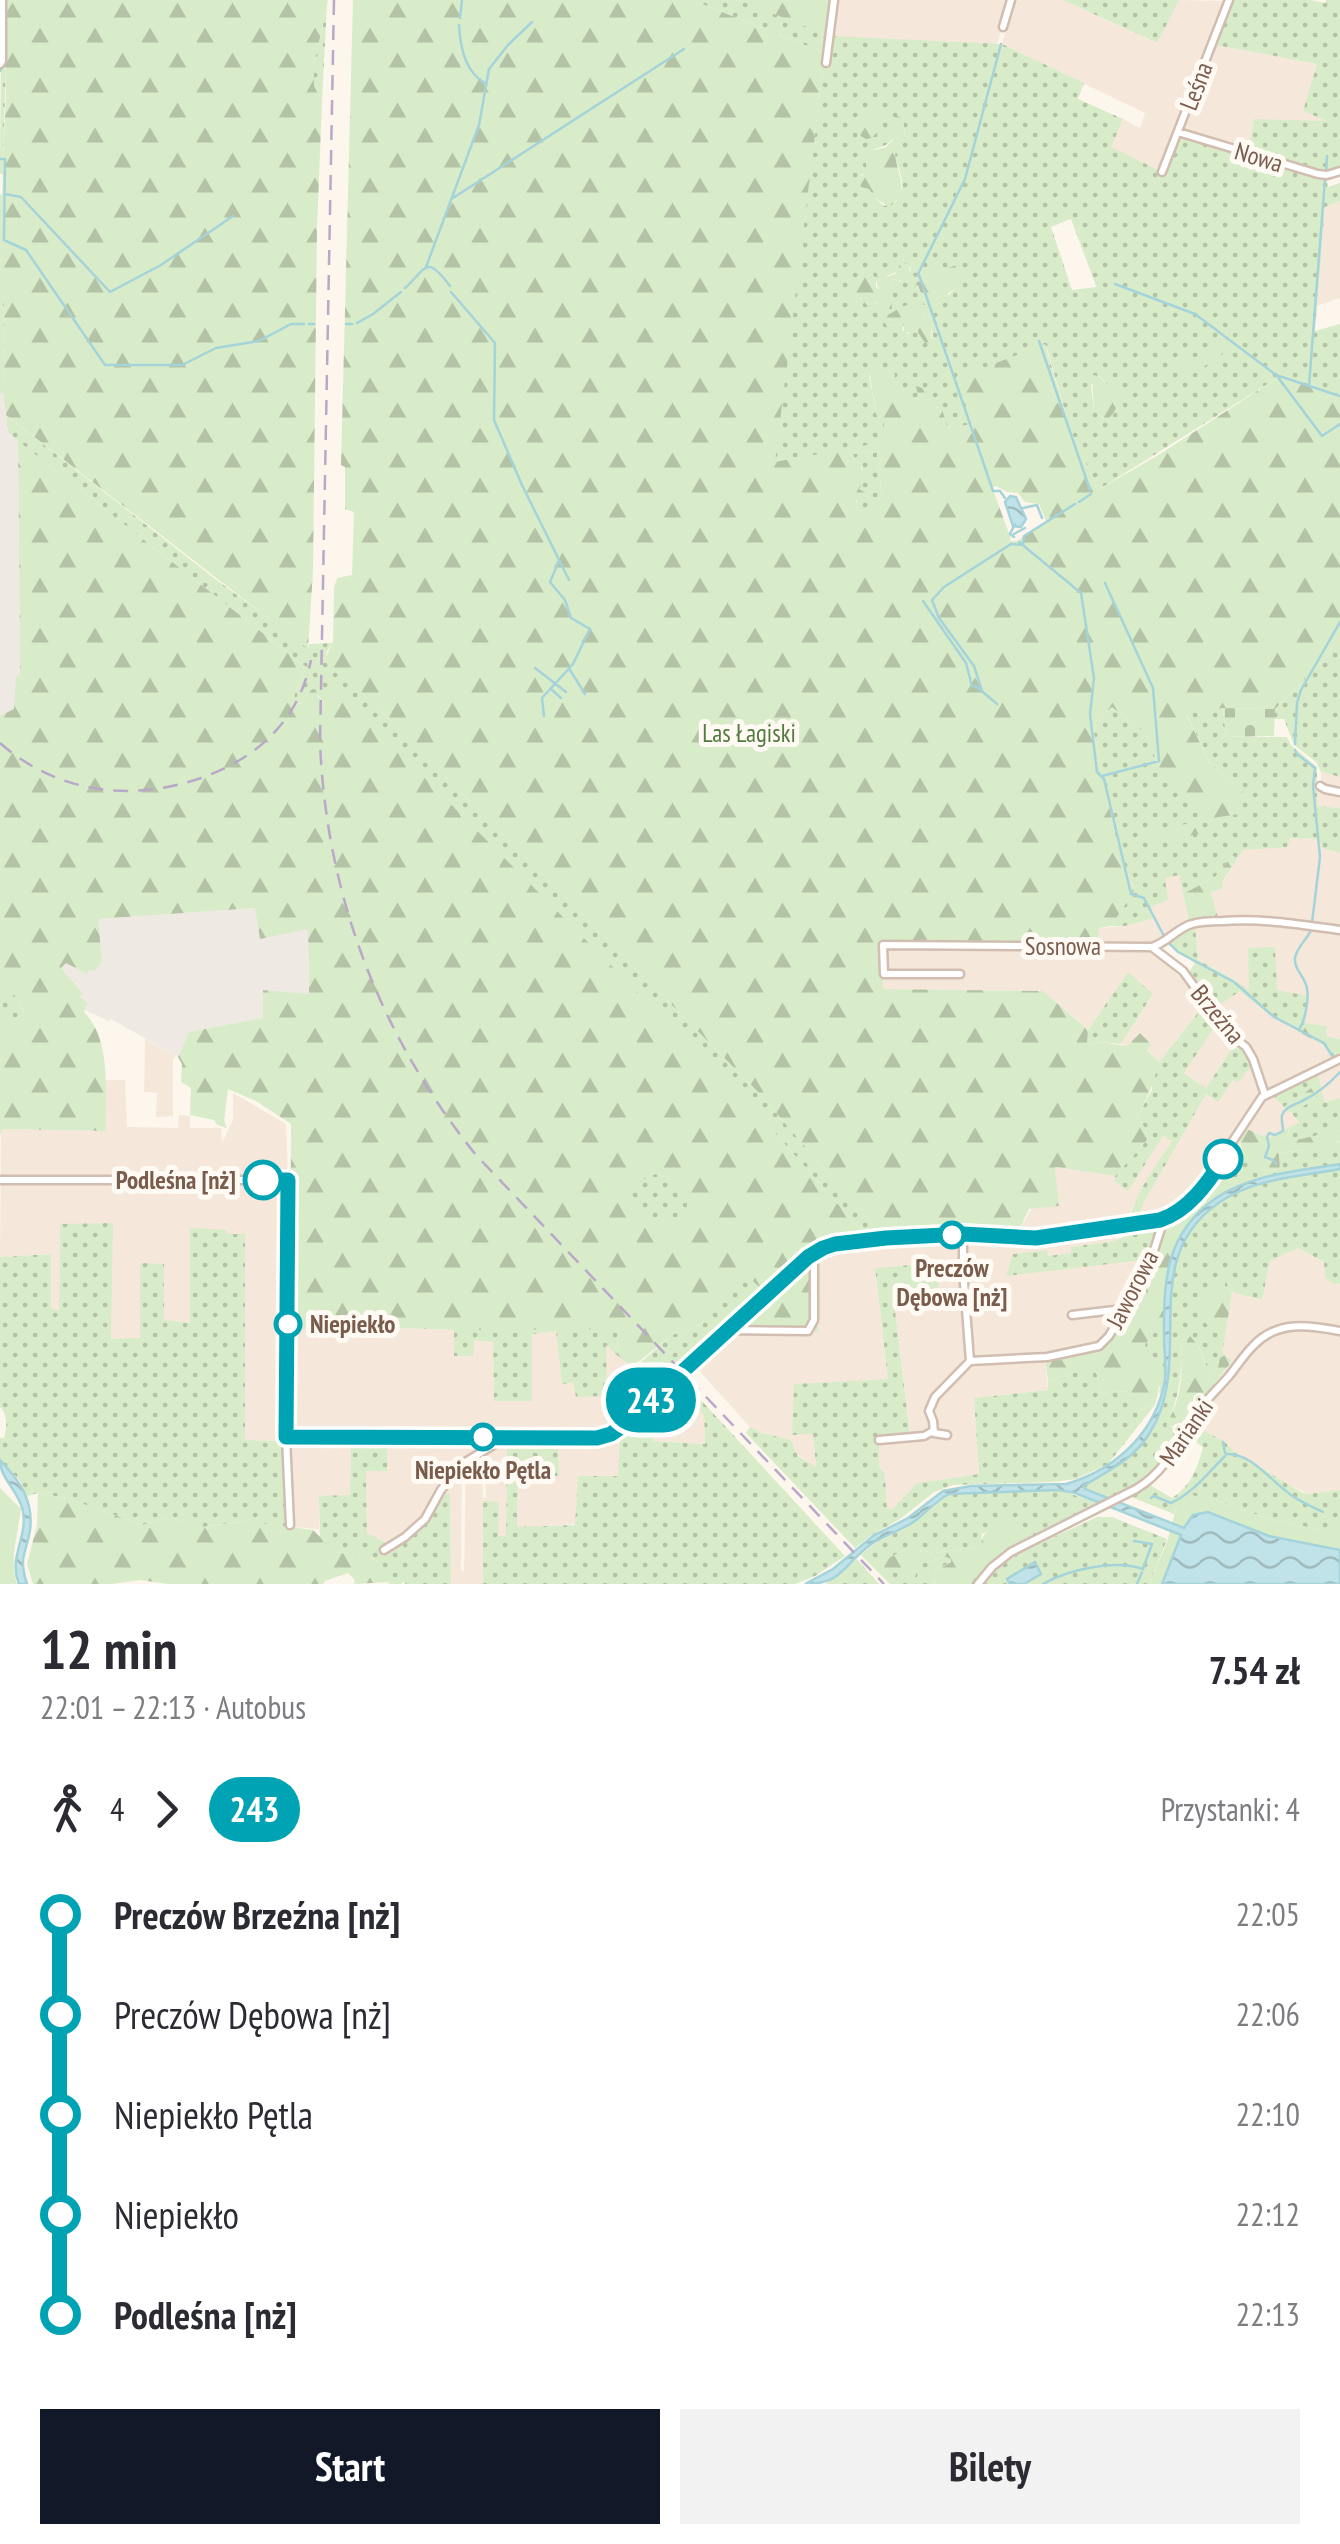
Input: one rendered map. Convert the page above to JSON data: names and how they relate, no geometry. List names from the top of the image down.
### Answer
{
  "streets": {
    "street": [
      "Leśna",
      "Nowa",
      "Sosnowa",
      "Brzeźna",
      "Jaworowa",
      "Marianki"
    ]
  },
  "crossings": [
    ["Leśna", "Nowa"],
    ["Sosnowa", "Brzeźna"]
  ],
  "parks": ["Las Łagiski"],
  "places": [
    "Podleśna [nż]",
    "Preczów Dębowa [nż]",
    "Niepiekło",
    "Niepiekło Pętla"
  ],
  "lines": ["bus line 243"],
  "page": {
    "on_map": "243",
    "heading": ["12 min", "22:01 – 22:13 · Autobus", "7.54 zł"],
    "legs": ["4", "243", "Przystanki: 4"],
    "list": [
      {
        "name": "Preczów Brzeźna [nż]",
        "value": "22:05"
      },
      {
        "name": "Preczów Dębowa [nż]",
        "value": "22:06"
      },
      {
        "name": "Niepiekło Pętla",
        "value": "22:10"
      },
      {
        "name": "Niepiekło",
        "value": "22:12"
      },
      {
        "name": "Podleśna [nż]",
        "value": "22:13"
      }
    ],
    "buttons": ["Start", "Bilety"]
  }
}
